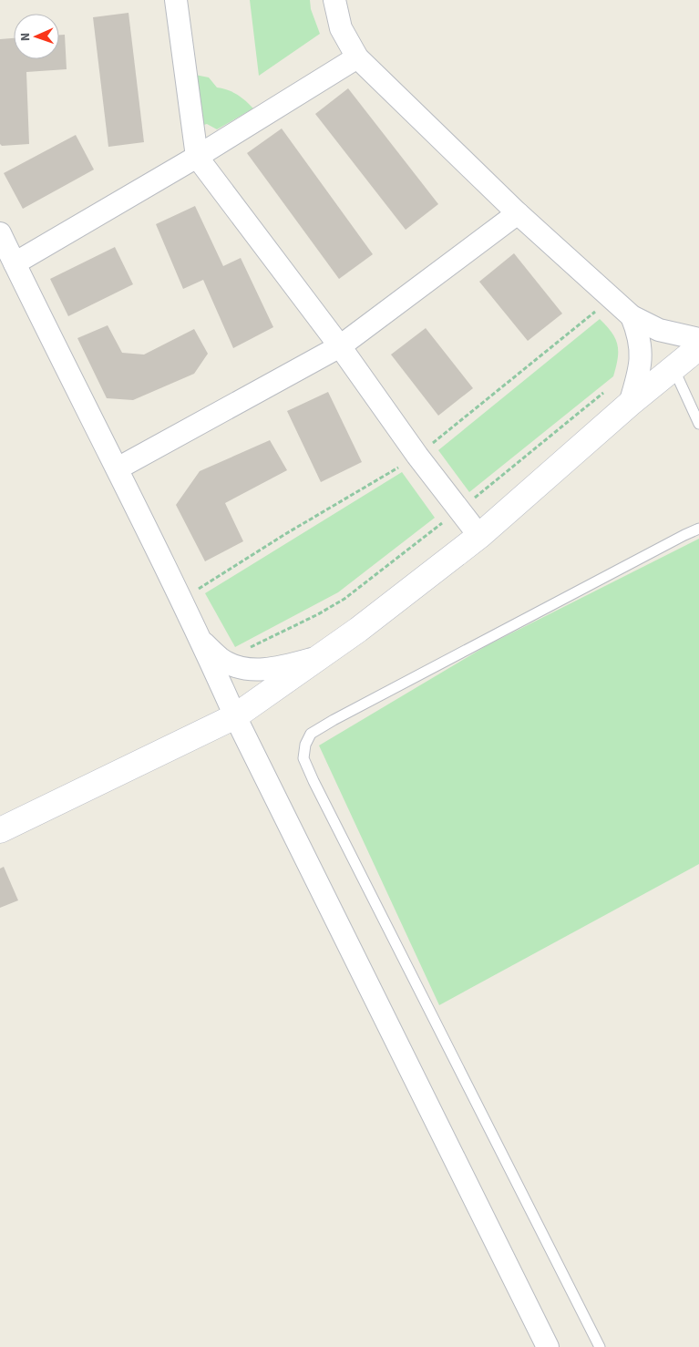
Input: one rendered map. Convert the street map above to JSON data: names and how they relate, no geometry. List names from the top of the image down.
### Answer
{
  "north": "left"
}
